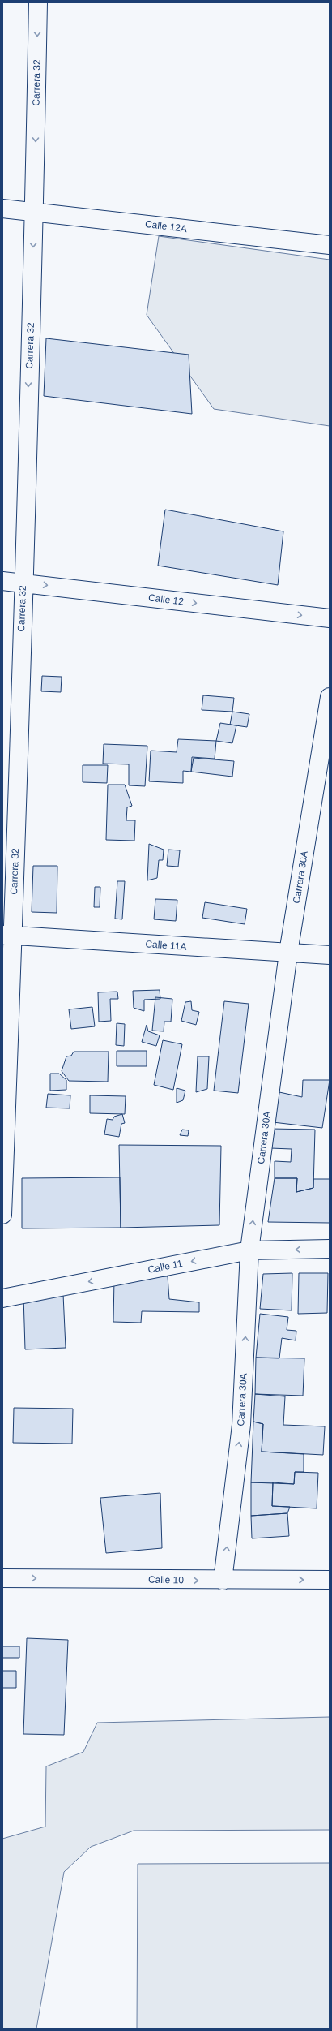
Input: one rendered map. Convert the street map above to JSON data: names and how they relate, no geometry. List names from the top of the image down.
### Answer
{
  "streets": {
    "street": [
      "Carrera 32",
      "Calle 12A",
      "Calle 12",
      "Carrera 30A",
      "Calle 11A",
      "Calle 11",
      "Calle 10"
    ]
  },
  "crossings": [
    ["Carrera 32", "Calle 12A"],
    ["Carrera 32", "Calle 12"],
    ["Carrera 32", "Calle 11A"],
    ["Carrera 30A", "Calle 11A"],
    ["Carrera 30A", "Calle 11"],
    ["Carrera 30A", "Calle 10"]
  ],
  "one_way": [
    "Carrera 32",
    "Calle 12",
    "Carrera 30A",
    "Calle 11",
    "Calle 10"
  ]
}
